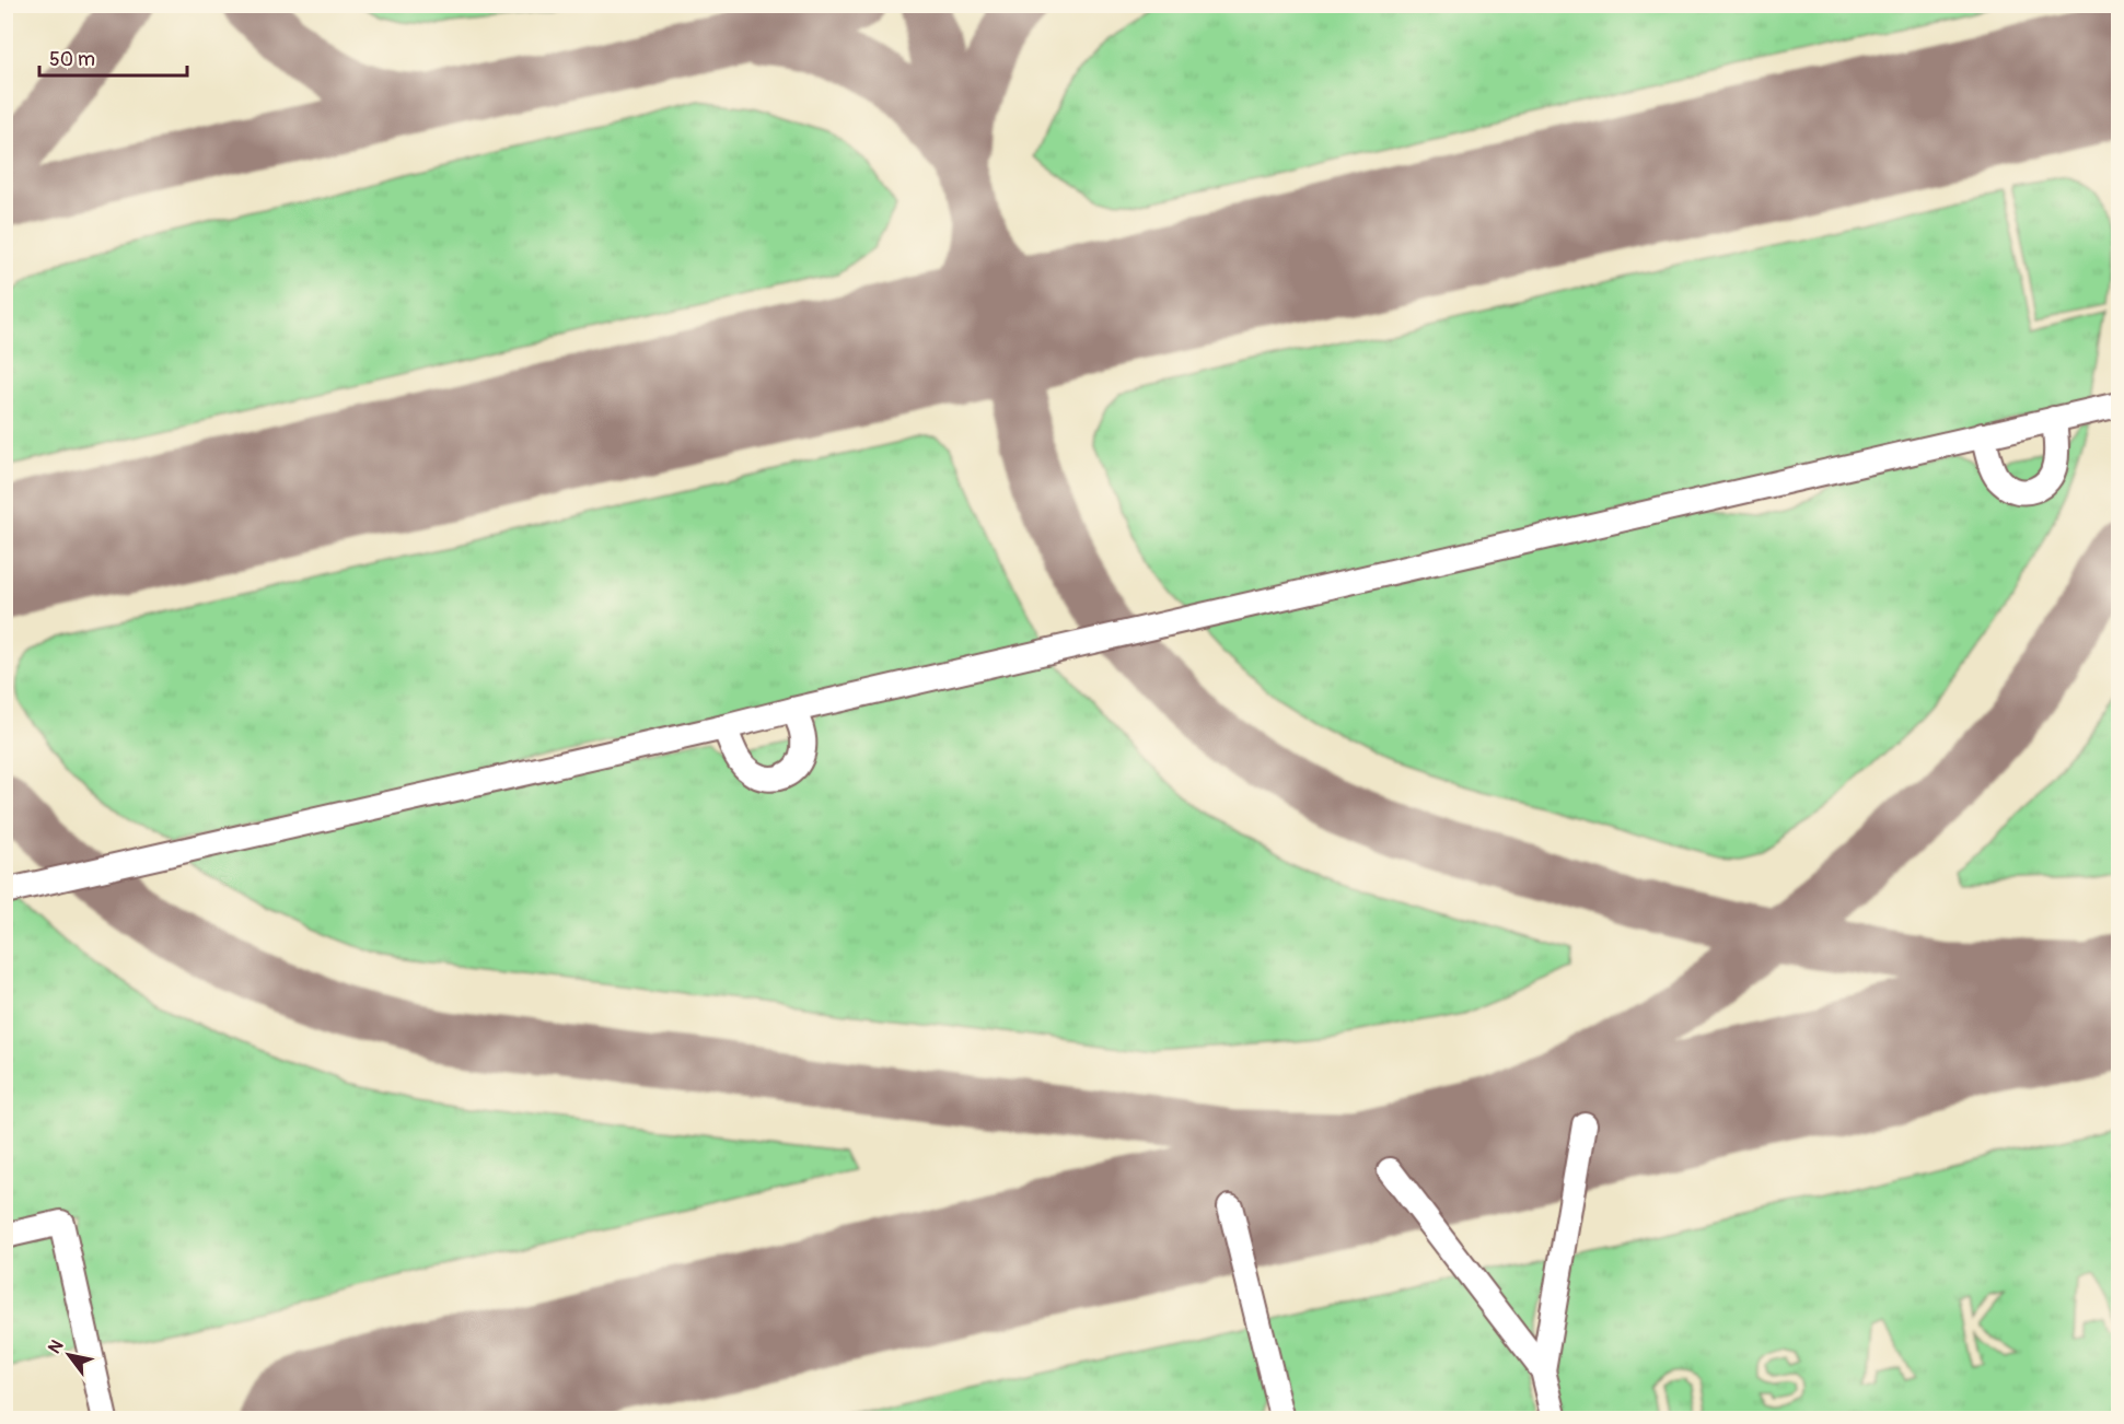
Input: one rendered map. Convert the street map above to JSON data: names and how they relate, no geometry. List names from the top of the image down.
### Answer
{
  "scale_bar": "50 m",
  "north": "top left"
}
